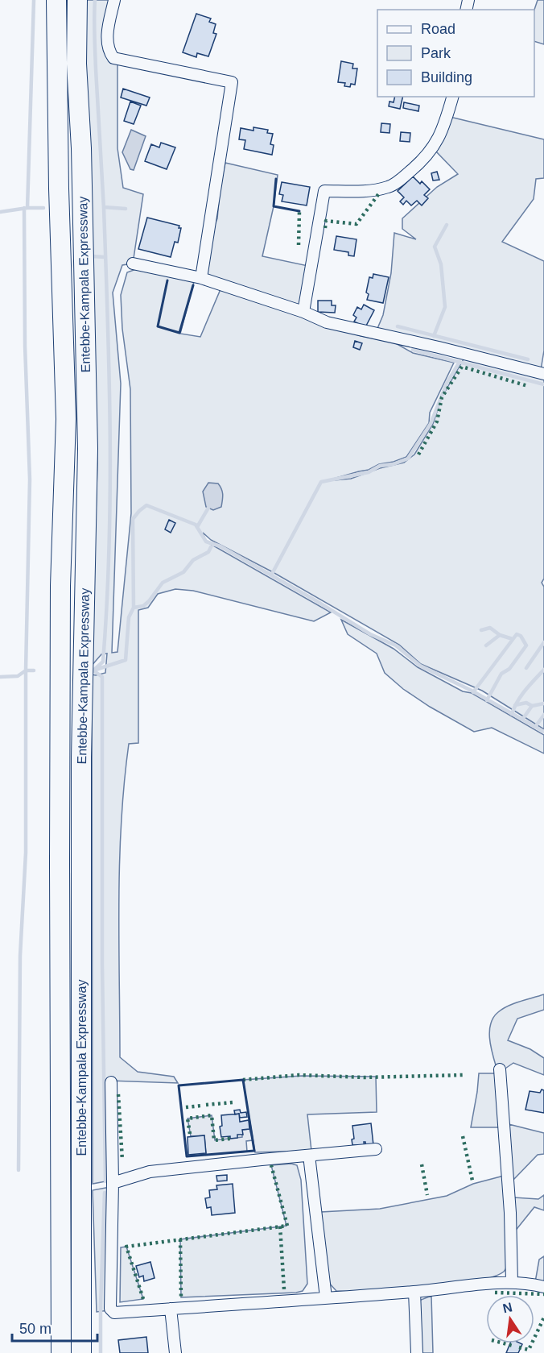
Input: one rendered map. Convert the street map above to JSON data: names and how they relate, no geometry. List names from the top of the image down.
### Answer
{
  "streets": {
    "highway": ["Entebbe-Kampala Expressway"]
  },
  "legend": ["Road", "Park", "Building"],
  "scale_bar": "50 m",
  "north": "top"
}
